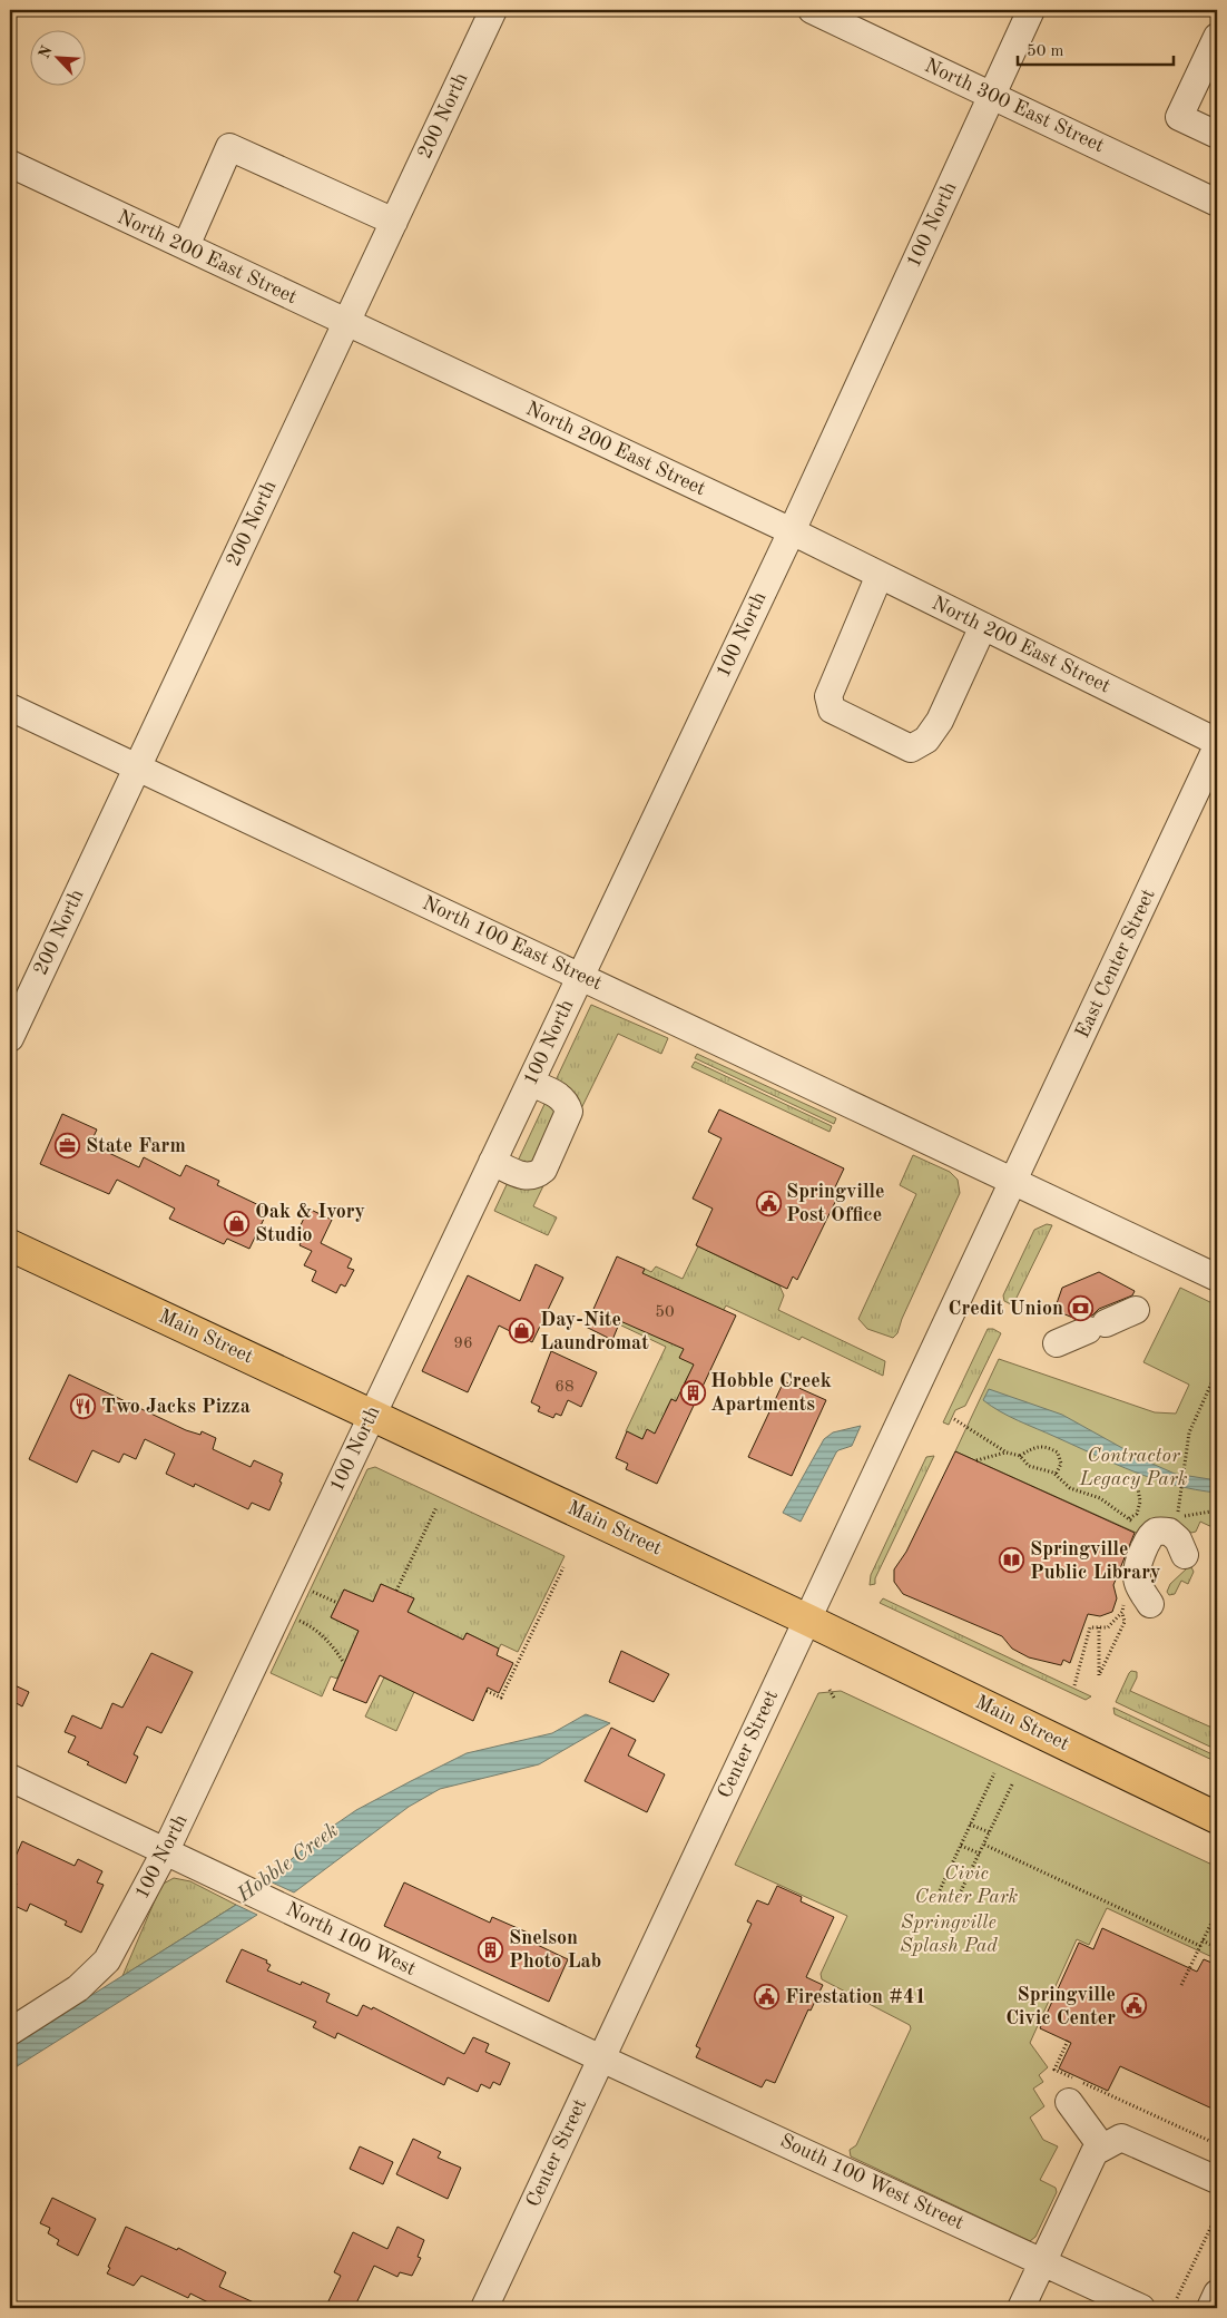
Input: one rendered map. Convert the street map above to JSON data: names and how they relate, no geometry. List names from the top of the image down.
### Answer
{
  "streets": {
    "main road": ["Main Street"],
    "street": [
      "North 300 East Street",
      "200 North",
      "100 North",
      "North 200 East Street",
      "North 100 East Street",
      "East Center Street",
      "Center Street",
      "North 100 West",
      "South 100 West Street"
    ]
  },
  "crossings": [
    ["North 300 East Street", "100 North"],
    ["200 North", "North 200 East Street"],
    ["200 North", "North 100 East Street"],
    ["100 North", "North 200 East Street"],
    ["100 North", "North 100 East Street"],
    ["100 North", "Main Street"],
    ["100 North", "North 100 West"],
    ["North 100 East Street", "East Center Street"],
    ["North 100 East Street", "Center Street"],
    ["East Center Street", "Center Street"],
    ["Main Street", "Center Street"],
    ["Center Street", "North 100 West"],
    ["Center Street", "South 100 West Street"],
    ["North 100 West", "South 100 West Street"]
  ],
  "water": ["Hobble Creek"],
  "parks": ["Contractor Legacy Park", "Civic Center Park", "Springville Splash Pad"],
  "places": {
    "office": ["State Farm"],
    "public building": ["Springville Post Office", "Firestation #41", "Springville Civic Center"],
    "shop": ["Oak & Ivory Studio", "Day-Nite Laundromat"],
    "bank": ["Credit Union"],
    "building": ["Hobble Creek Apartments", "Snelson Photo Lab"],
    "restaurant": ["Two Jacks Pizza"],
    "library": ["Springville Public Library"]
  },
  "house_numbers": ["50", "96", "68"],
  "scale_bar": "50 m",
  "north": "top left"
}
